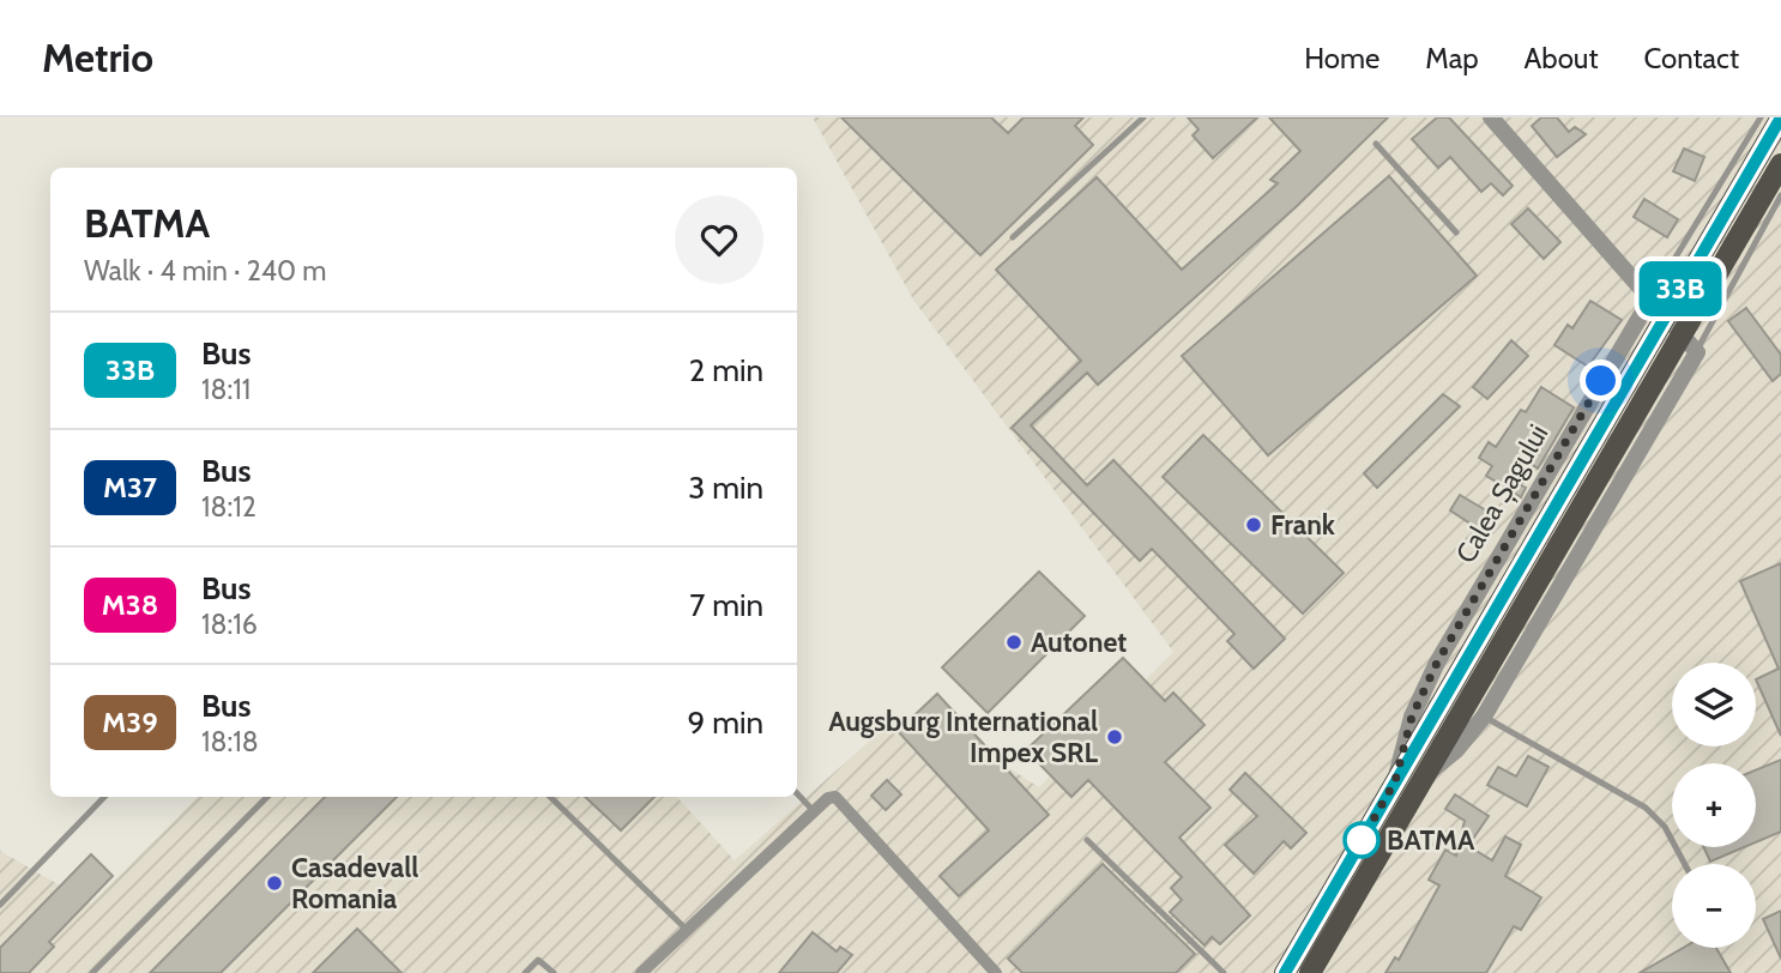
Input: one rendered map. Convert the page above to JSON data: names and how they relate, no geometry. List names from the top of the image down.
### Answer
{
  "streets": {
    "main road": ["Calea Șagului"]
  },
  "places": [
    "Frank",
    "Autonet",
    "Augsburg International Impex SRL",
    "BATMA",
    "Casadevall Romania"
  ],
  "lines": ["bus line 33B"],
  "page": {
    "header": "Metrio",
    "nav": [
      "Home",
      "Map",
      "About",
      "Contact"
    ],
    "on_map": "33B",
    "heading": ["BATMA", "Walk · 4 min · 240 m"],
    "list": [
      {
        "mark": "33B",
        "name": "Bus",
        "note": "18:11",
        "value": "2 min"
      },
      {
        "mark": "M37",
        "name": "Bus",
        "note": "18:12",
        "value": "3 min"
      },
      {
        "mark": "M38",
        "name": "Bus",
        "note": "18:16",
        "value": "7 min"
      },
      {
        "mark": "M39",
        "name": "Bus",
        "note": "18:18",
        "value": "9 min"
      }
    ],
    "map_buttons": ["+", "−"]
  }
}
